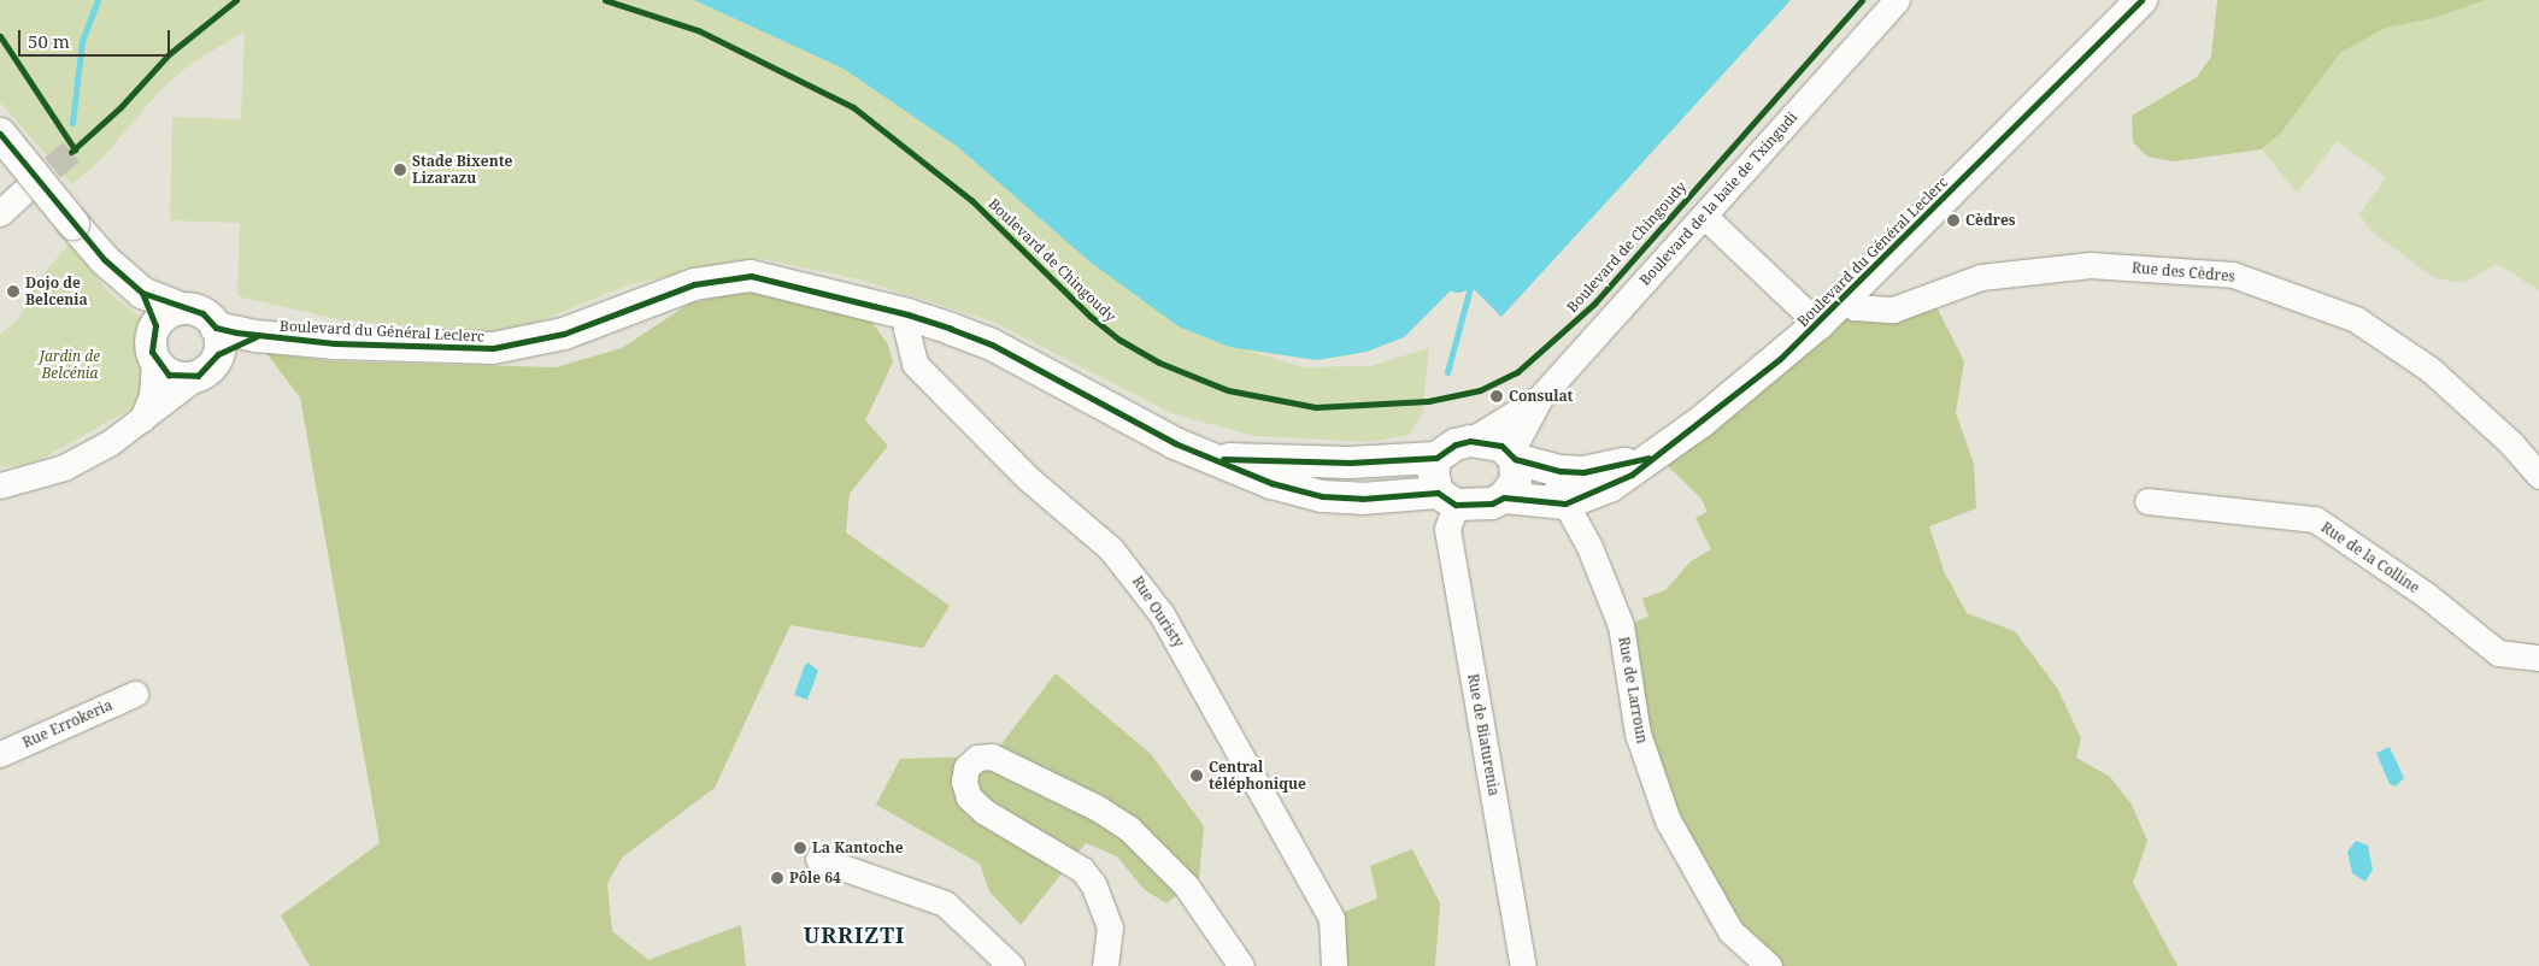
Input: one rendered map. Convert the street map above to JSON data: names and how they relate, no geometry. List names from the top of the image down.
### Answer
{
  "streets": {
    "main road": ["Boulevard du Général Leclerc"],
    "street": [
      "Boulevard de la baie de Txingudi",
      "Rue des Cèdres",
      "Rue de la Colline",
      "Rue Ouristy",
      "Rue de Larroun",
      "Rue Errokeria",
      "Rue de Biaturenia"
    ],
    "cycle path": ["Boulevard de Chingoudy"]
  },
  "crossings": [
    ["Boulevard du Général Leclerc", "Rue des Cèdres"],
    ["Boulevard du Général Leclerc", "Rue Ouristy"],
    ["Boulevard du Général Leclerc", "Rue de Larroun"],
    ["Boulevard du Général Leclerc", "Rue de Biaturenia"],
    ["Rue de Larroun", "Rue de Biaturenia"]
  ],
  "districts": ["URRIZTI"],
  "parks": ["Jardin de Belcénia"],
  "places": [
    "Stade Bixente Lizarazu",
    "Cèdres",
    "Dojo de Belcenia",
    "Consulat",
    "Central téléphonique",
    "La Kantoche",
    "Pôle 64"
  ],
  "scale_bar": "50 m"
}
